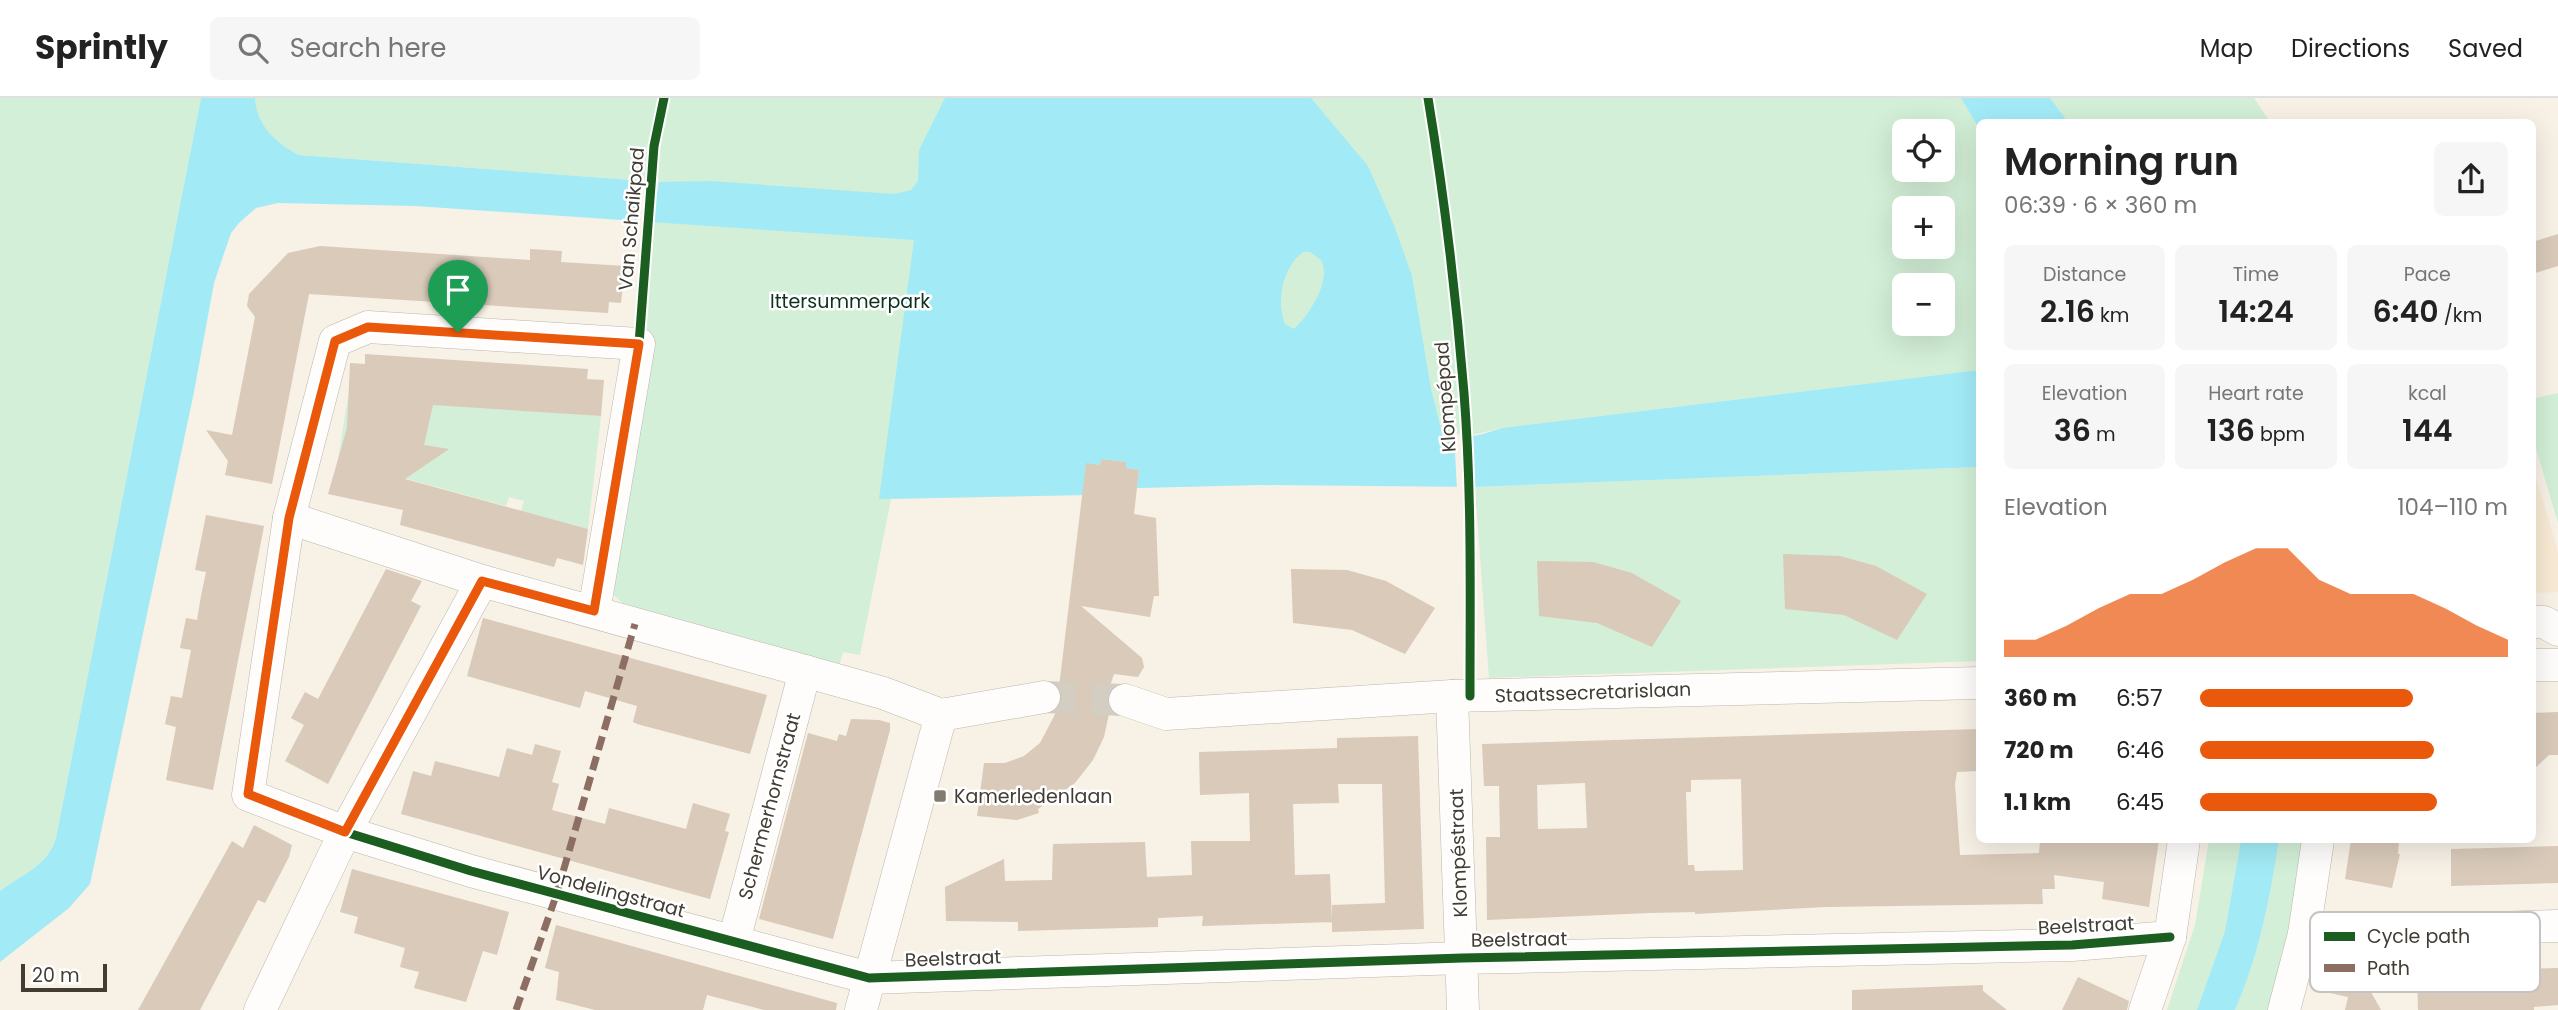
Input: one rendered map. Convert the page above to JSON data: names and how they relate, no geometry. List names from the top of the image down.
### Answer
{
  "streets": {
    "street": [
      "Staatssecretarislaan",
      "Schermerhornstraat",
      "Klompéstraat",
      "Vondelingstraat",
      "Beelstraat"
    ],
    "cycle path": ["Van Schaikpad", "Klompépad"]
  },
  "crossings": [
    ["Staatssecretarislaan", "Klompéstraat"],
    ["Schermerhornstraat", "Vondelingstraat"],
    ["Klompéstraat", "Beelstraat"],
    ["Vondelingstraat", "Beelstraat"]
  ],
  "parks": ["Ittersummerpark"],
  "places": {
    "transit": ["Kamerledenlaan"]
  },
  "legend": ["Cycle path", "Path"],
  "scale_bar": "20 m",
  "page": {
    "header": "Sprintly",
    "search": "Search here",
    "nav": ["Map", "Directions", "Saved"],
    "map_buttons": ["+", "−"],
    "heading": ["Morning run", "06:39 · 6 × 360 m"],
    "stats": [
      ["Distance", "2.16 km"],
      ["Time", "14:24"],
      ["Pace", "6:40 /km"],
      ["Elevation", "36 m"],
      ["Heart rate", "136 bpm"],
      ["kcal", "144"]
    ],
    "chart": ["Elevation", "104–110 m"],
    "list": [
      {
        "name": "360 m",
        "note": "6:57"
      },
      {
        "name": "720 m",
        "note": "6:46"
      },
      {
        "name": "1.1 km",
        "note": "6:45"
      }
    ],
    "scale": "20 m"
  }
}
